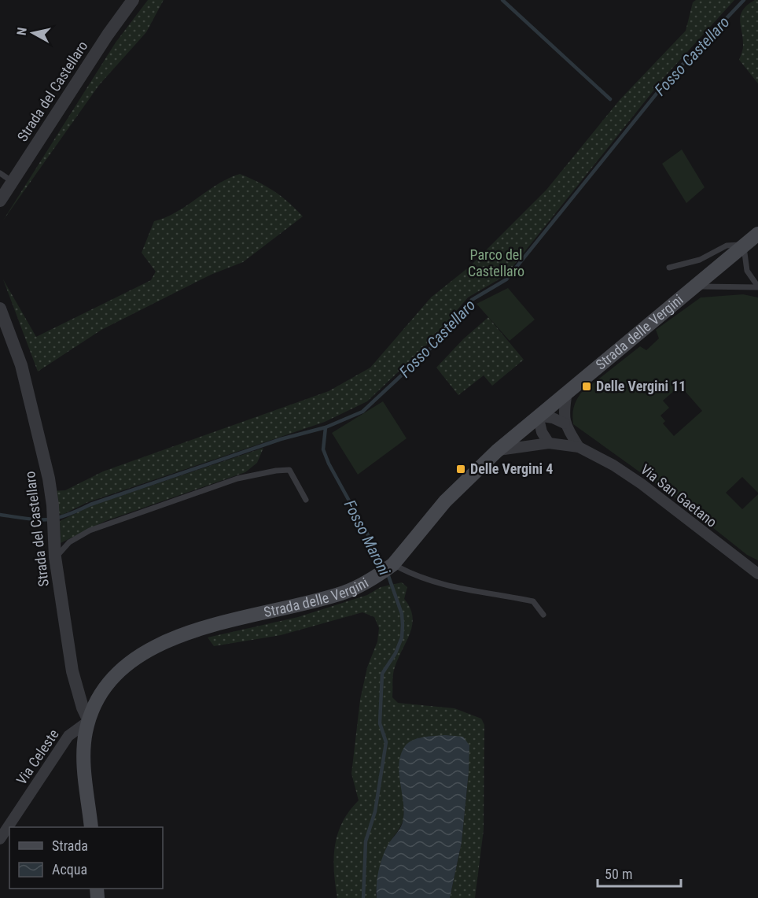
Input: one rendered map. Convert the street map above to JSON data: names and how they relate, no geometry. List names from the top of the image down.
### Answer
{
  "streets": {
    "main road": ["Strada delle Vergini"],
    "street": ["Strada del Castellaro", "Via San Gaetano", "Via Celeste"]
  },
  "crossings": [
    ["Strada del Castellaro", "Strada delle Vergini"],
    ["Strada del Castellaro", "Via Celeste"],
    ["Strada delle Vergini", "Via San Gaetano"],
    ["Strada delle Vergini", "Via Celeste"]
  ],
  "water": ["Fosso Castellaro", "Fosso Maroni"],
  "parks": ["Parco del Castellaro"],
  "places": {
    "transit": ["Delle Vergini 11", "Delle Vergini 4"]
  },
  "legend": ["Strada", "Acqua"],
  "scale_bar": "50 m",
  "north": "left"
}
